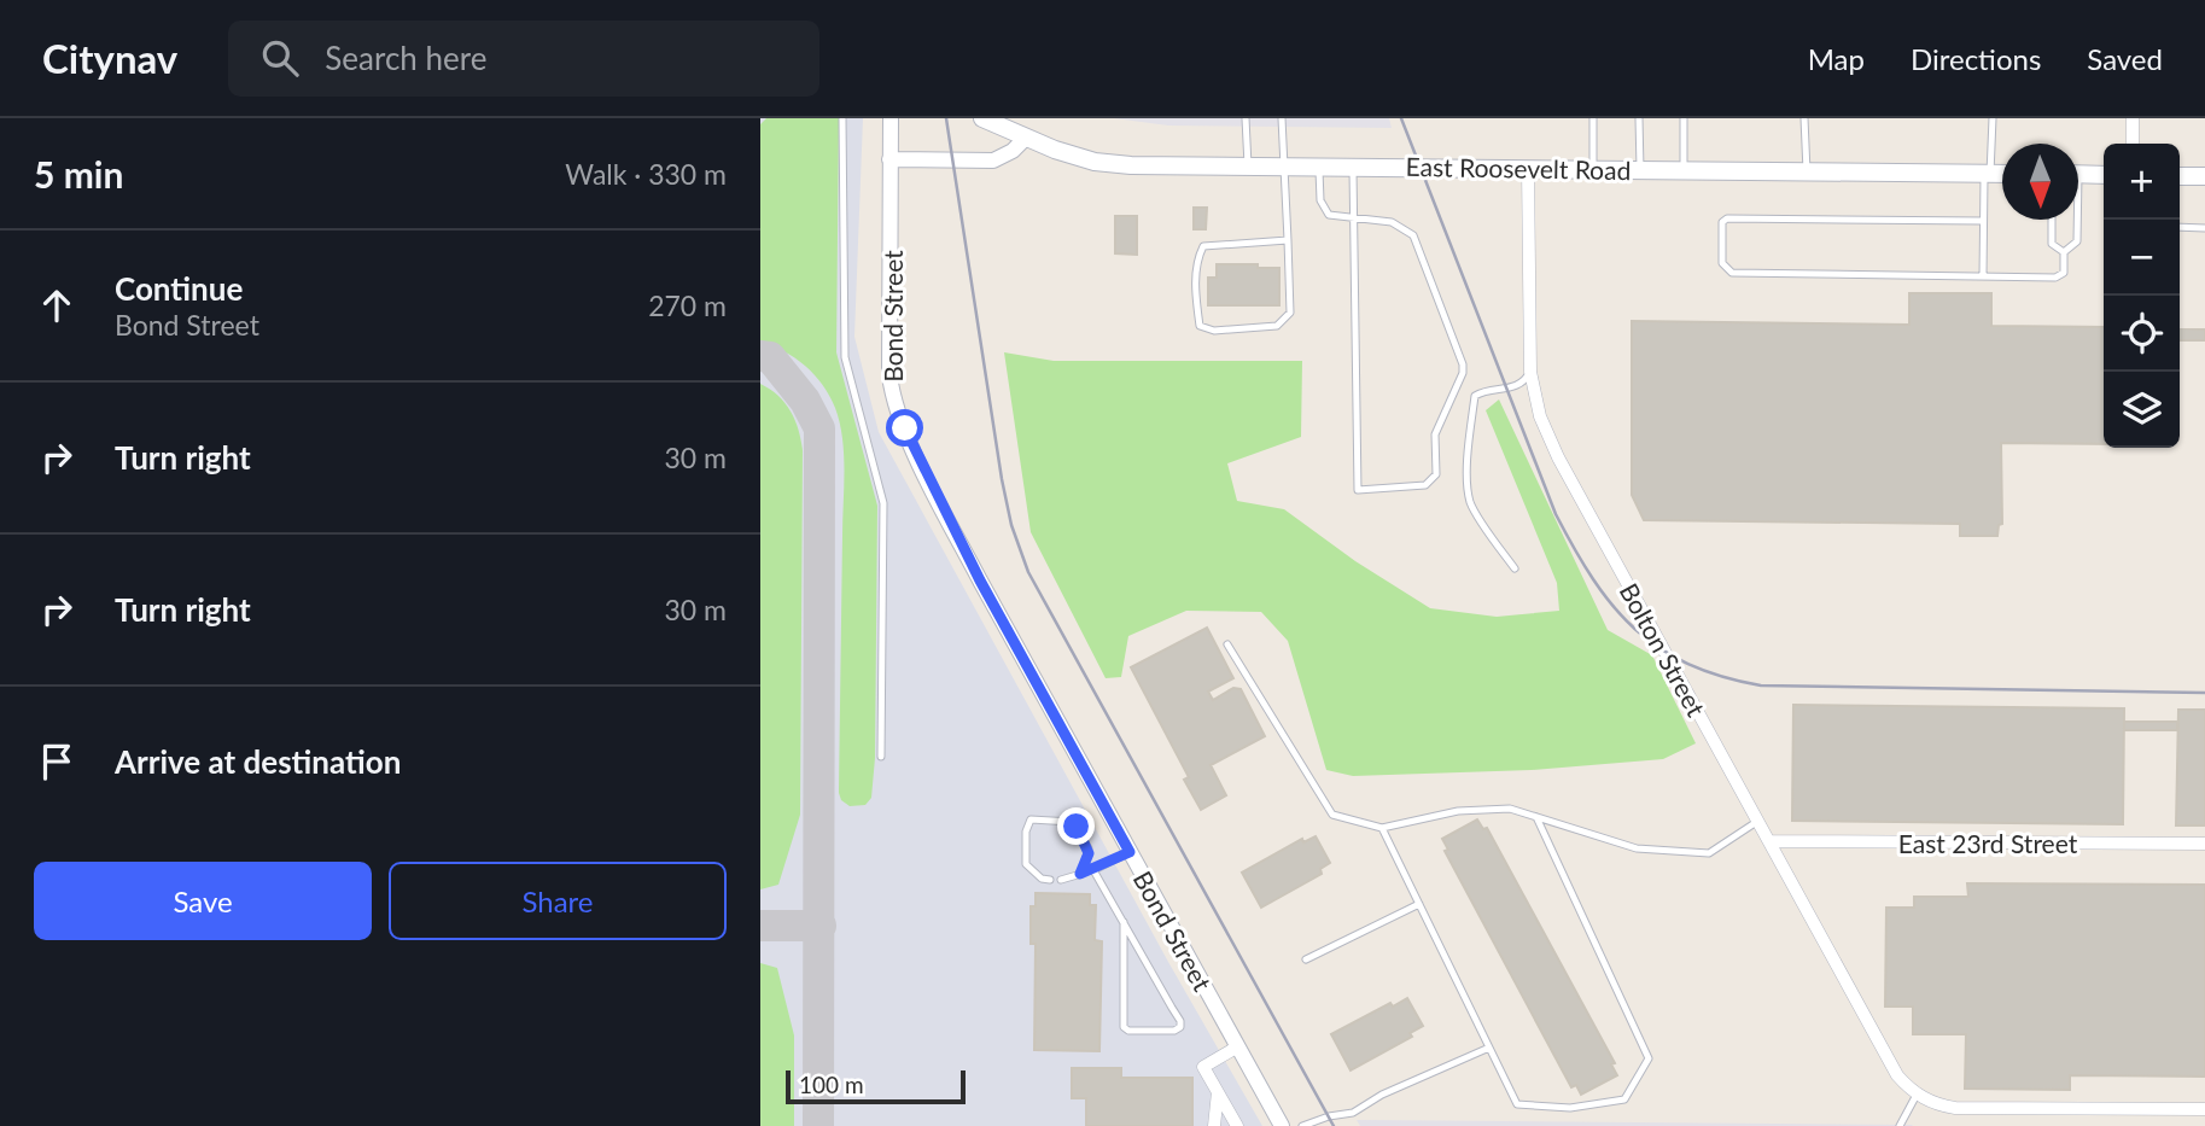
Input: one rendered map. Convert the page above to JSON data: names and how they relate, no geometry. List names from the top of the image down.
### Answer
{
  "streets": {
    "main road": ["East Roosevelt Road"],
    "street": ["Bond Street", "Bolton Street", "East 23rd Street"]
  },
  "crossings": [
    ["East Roosevelt Road", "Bolton Street"],
    ["Bolton Street", "East 23rd Street"]
  ],
  "scale_bar": "100 m",
  "north": "bottom",
  "page": {
    "header": "Citynav",
    "search": "Search here",
    "nav": ["Map", "Directions", "Saved"],
    "heading": ["5 min", "Walk · 330 m"],
    "map_buttons": ["+", "−"],
    "list": [
      ["Continue", "Bond Street", "270 m"],
      ["Turn right", "30 m"],
      ["Turn right", "30 m"],
      "Arrive at destination"
    ],
    "buttons": ["Save", "Share"],
    "scale": "100 m"
  }
}
